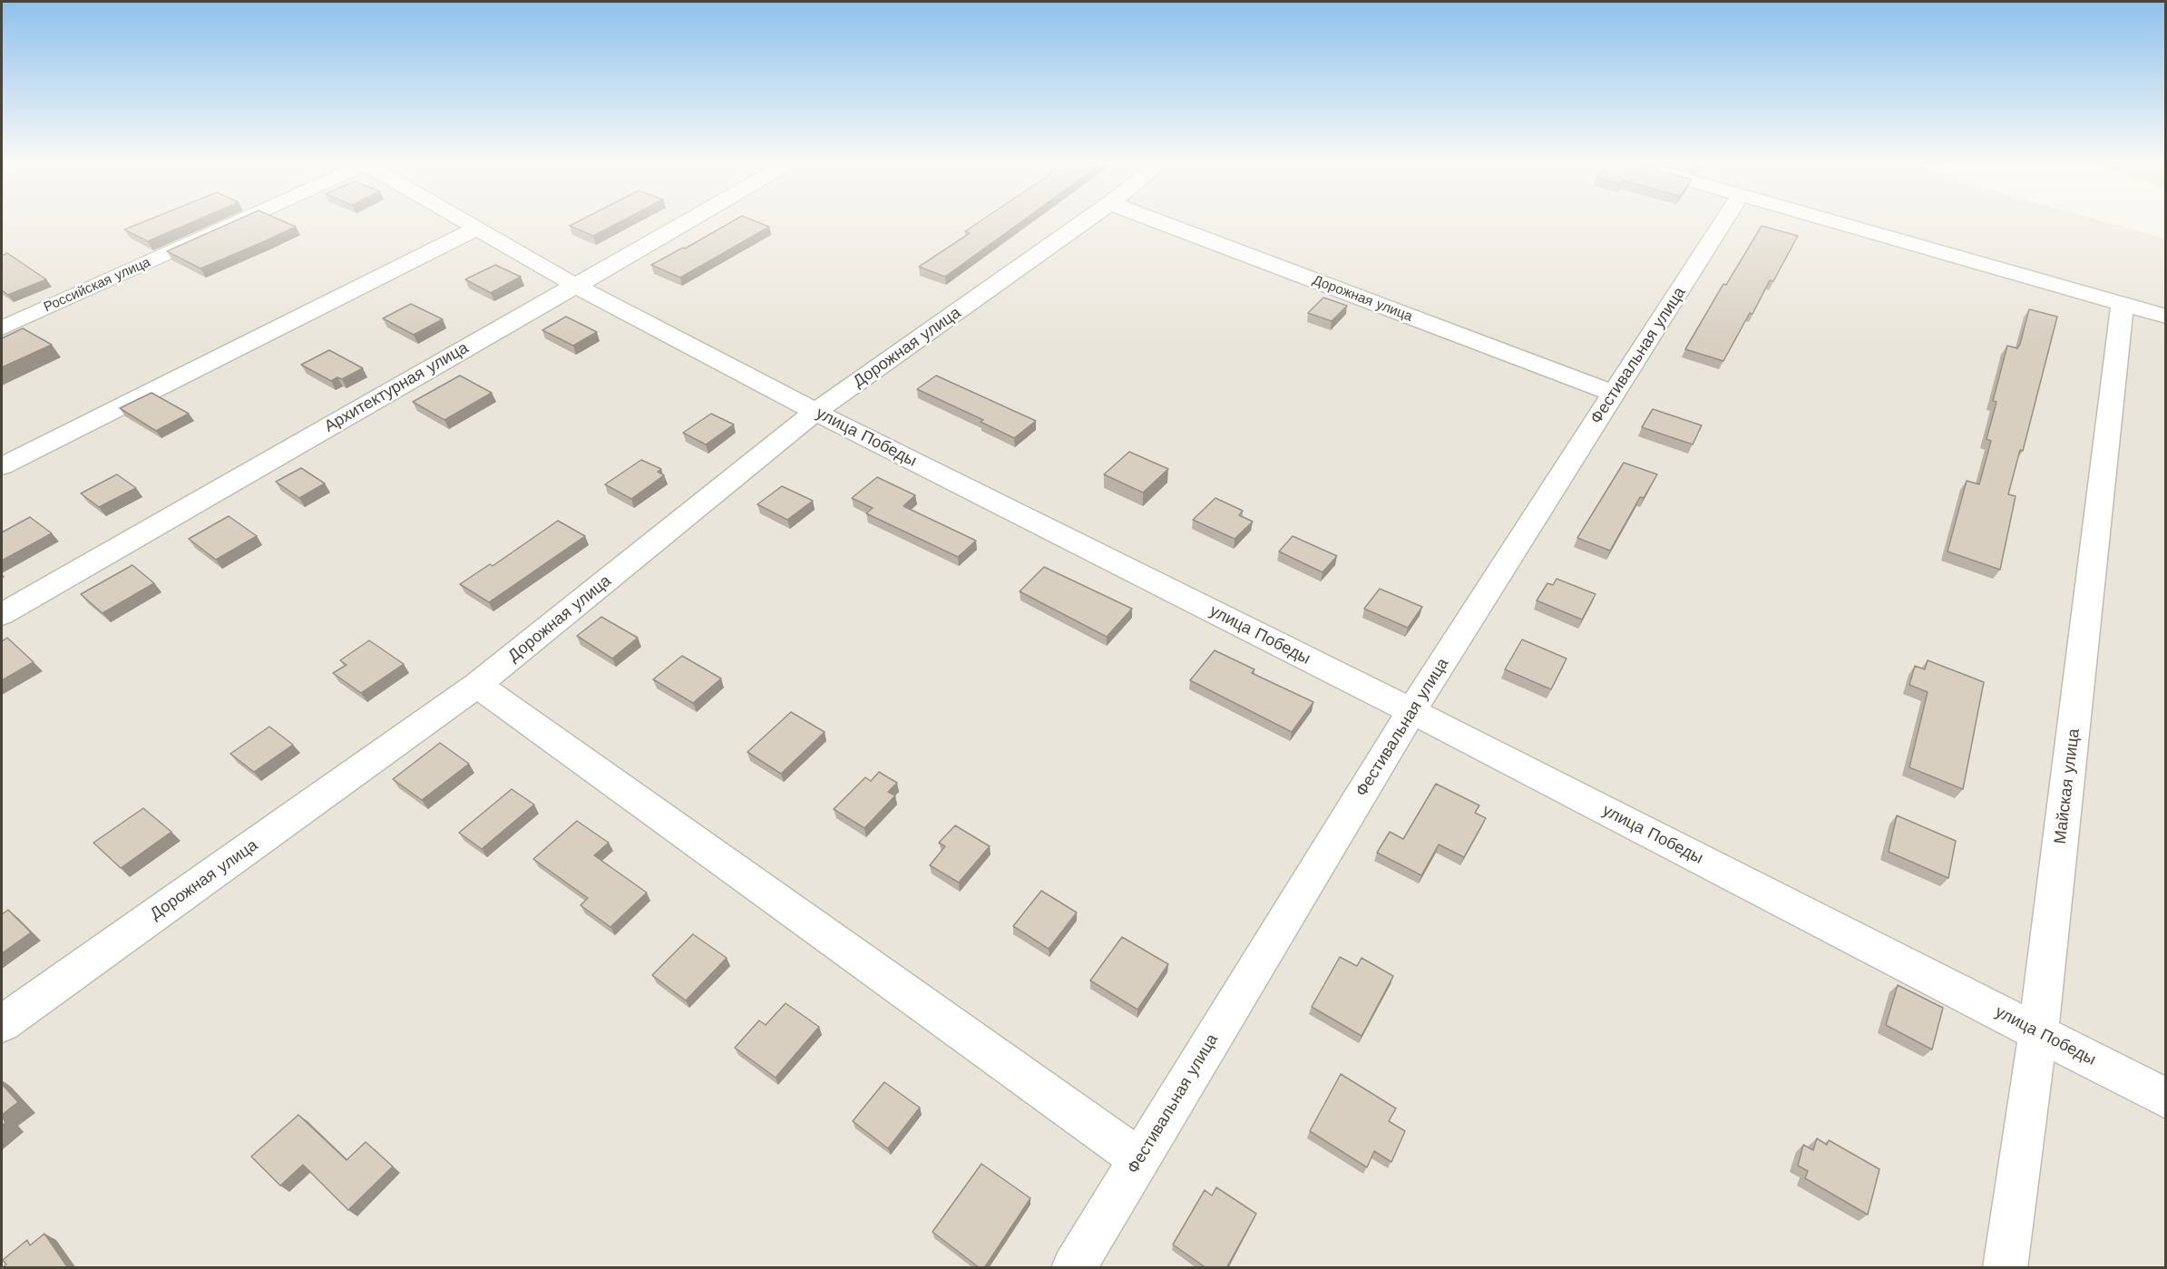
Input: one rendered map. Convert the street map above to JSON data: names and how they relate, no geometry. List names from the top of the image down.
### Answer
{
  "streets": {
    "street": [
      "Российская улица",
      "Дорожная улица",
      "Фестивальная улица",
      "Архитектурная улица",
      "улица Победы",
      "Майская улица"
    ]
  },
  "crossings": [
    ["Дорожная улица", "Фестивальная улица"],
    ["Дорожная улица", "улица Победы"],
    ["Фестивальная улица", "улица Победы"],
    ["Архитектурная улица", "улица Победы"],
    ["улица Победы", "Майская улица"]
  ]
}
